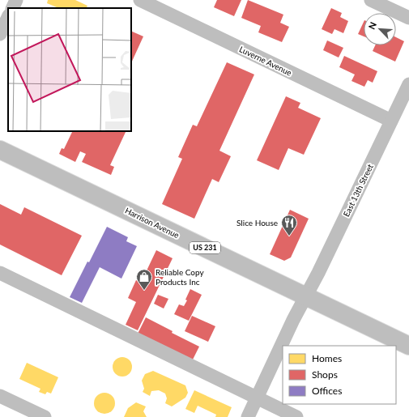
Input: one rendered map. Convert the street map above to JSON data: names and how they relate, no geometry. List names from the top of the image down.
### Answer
{
  "streets": {
    "main road": ["Harrison Avenue", "US 231"],
    "street": ["Luverne Avenue", "East 13th Street"]
  },
  "crossings": [
    ["Luverne Avenue", "East 13th Street"],
    ["East 13th Street", "Harrison Avenue"]
  ],
  "places": {
    "restaurant": ["Slice House"],
    "shop": ["Reliable Copy Products Inc"]
  },
  "legend": ["Homes", "Shops", "Offices"],
  "north": "top left"
}
